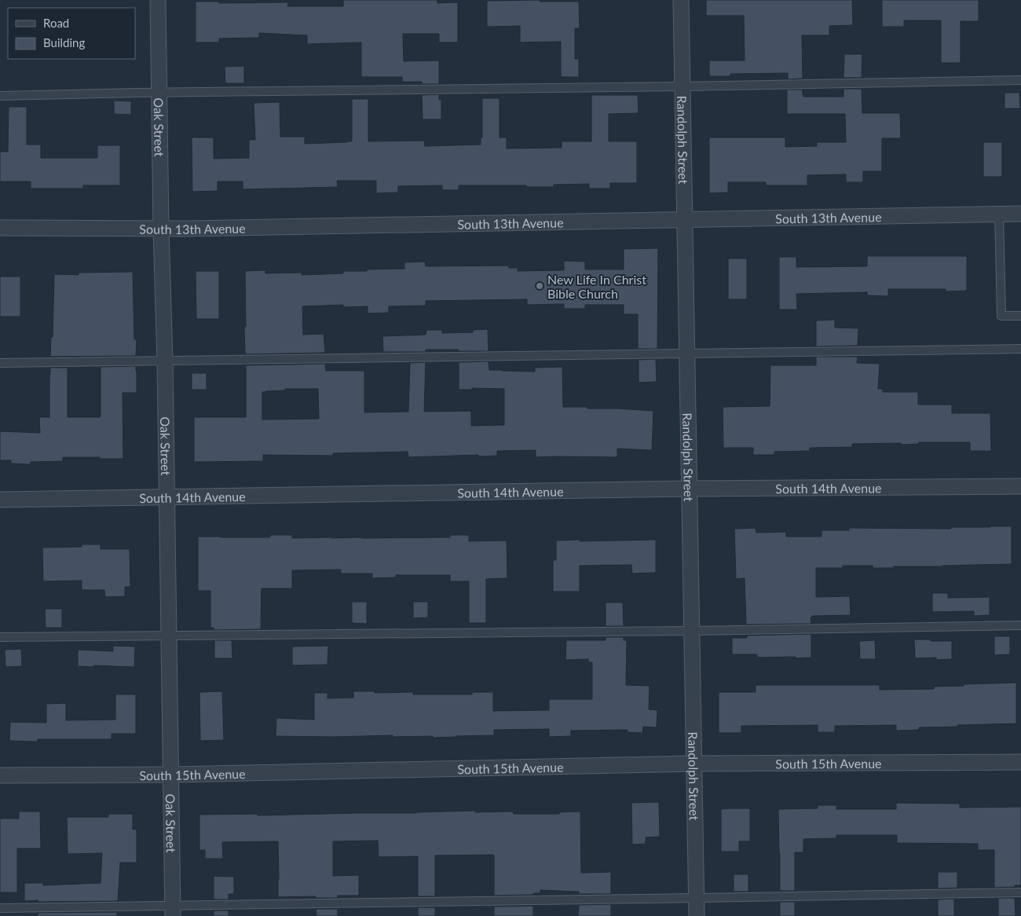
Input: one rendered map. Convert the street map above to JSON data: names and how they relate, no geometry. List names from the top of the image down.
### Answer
{
  "streets": {
    "street": [
      "Oak Street",
      "Randolph Street",
      "South 13th Avenue",
      "South 14th Avenue",
      "South 15th Avenue"
    ]
  },
  "crossings": [
    ["Oak Street", "South 13th Avenue"],
    ["Oak Street", "South 14th Avenue"],
    ["Oak Street", "South 15th Avenue"],
    ["Randolph Street", "South 13th Avenue"],
    ["Randolph Street", "South 14th Avenue"],
    ["Randolph Street", "South 15th Avenue"]
  ],
  "places": ["New Life In Christ Bible Church"],
  "legend": ["Road", "Building"]
}
